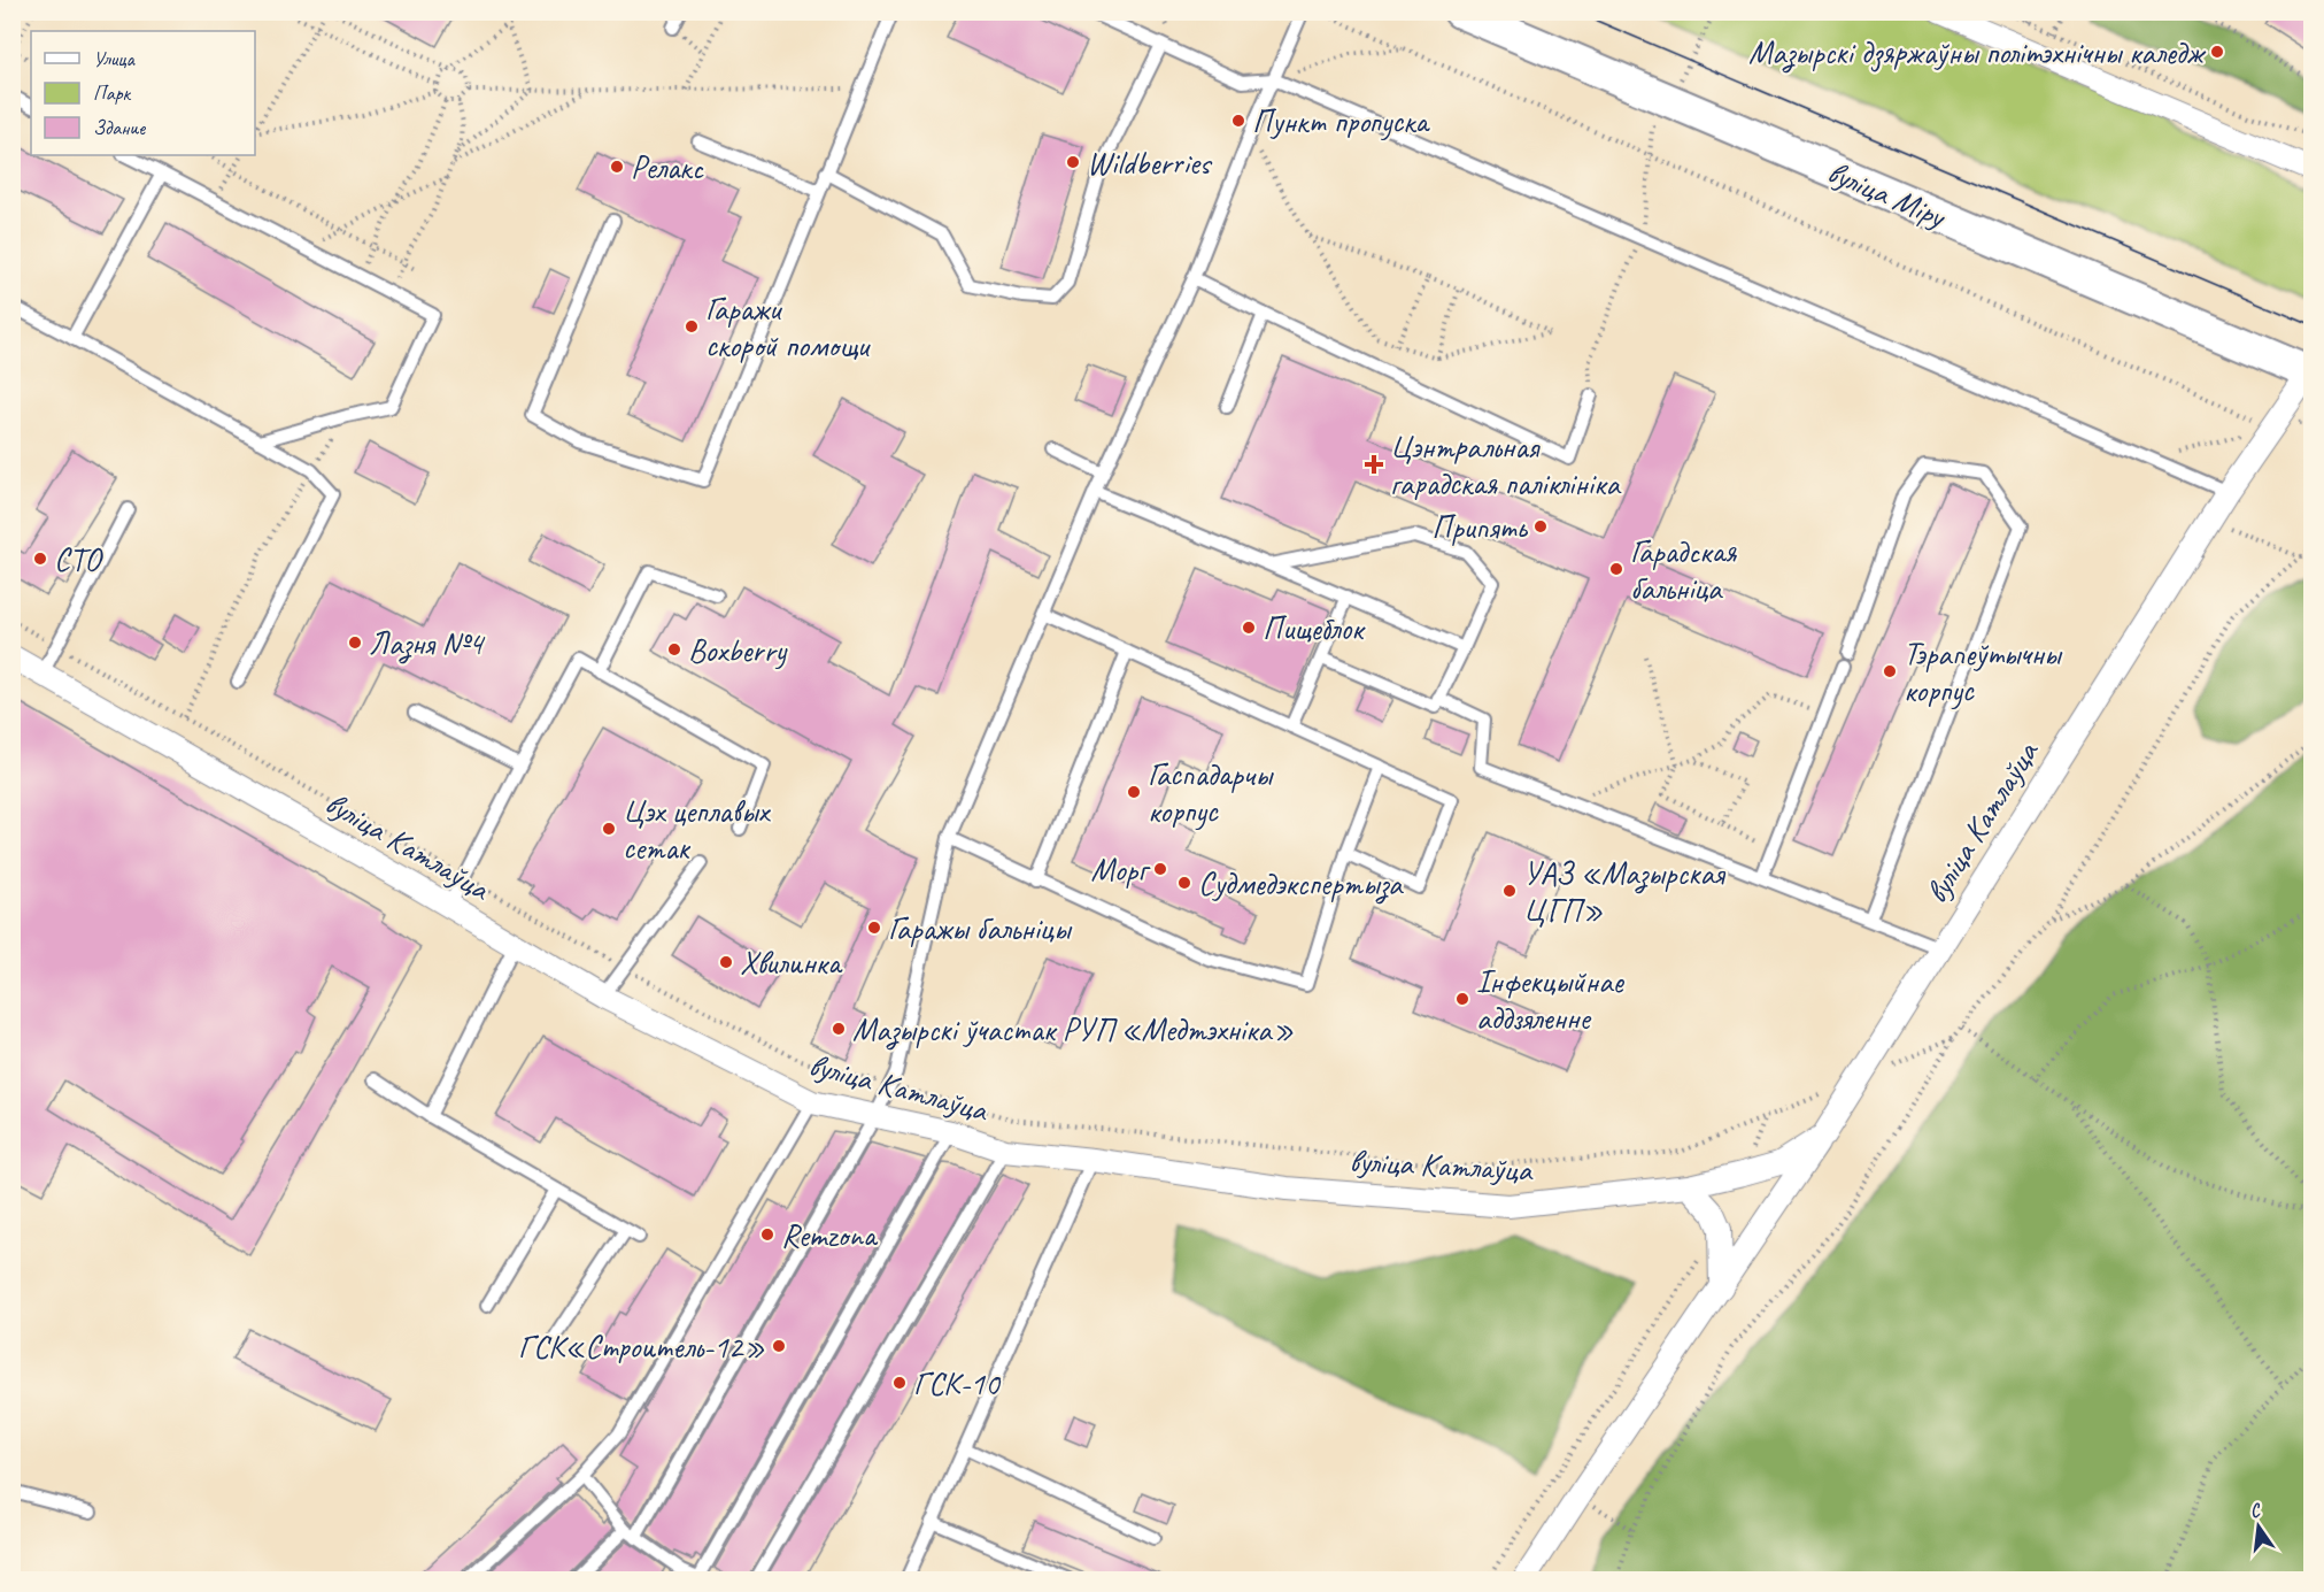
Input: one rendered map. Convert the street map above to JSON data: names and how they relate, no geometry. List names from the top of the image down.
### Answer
{
  "streets": {
    "main road": ["вуліца Міру"],
    "street": ["вуліца Катлаўца"]
  },
  "crossings": [
    ["вуліца Міру", "вуліца Катлаўца"]
  ],
  "places": {
    "other": [
      "Мазырскі дзяржаўны політэхнічны каледж",
      "Пункт пропуска",
      "Wildberries",
      "Релакс",
      "Гаражи скорой помощи",
      "Припять",
      "СТО",
      "Гарадская бальніца",
      "Пищеблок",
      "Лазня №4",
      "Boxberry",
      "Тэрапеўтычны корпус",
      "Гаспадарчы корпус",
      "Цэх цеплавых сетак",
      "Морг",
      "Судмедэкспертыза",
      "УАЗ «Мазырская ЦГП»",
      "Гаражы бальніцы",
      "Хвилинка",
      "Інфекцыйнае аддзяленне",
      "Мазырскі ўчастак РУП «Медтэхніка»",
      "Remzona",
      "ГСК«Строитель-12»",
      "ГСК-10"
    ],
    "health": ["Цэнтральная гарадская паліклініка"]
  },
  "legend": ["Улица", "Парк", "Здание"],
  "north": "top"
}
